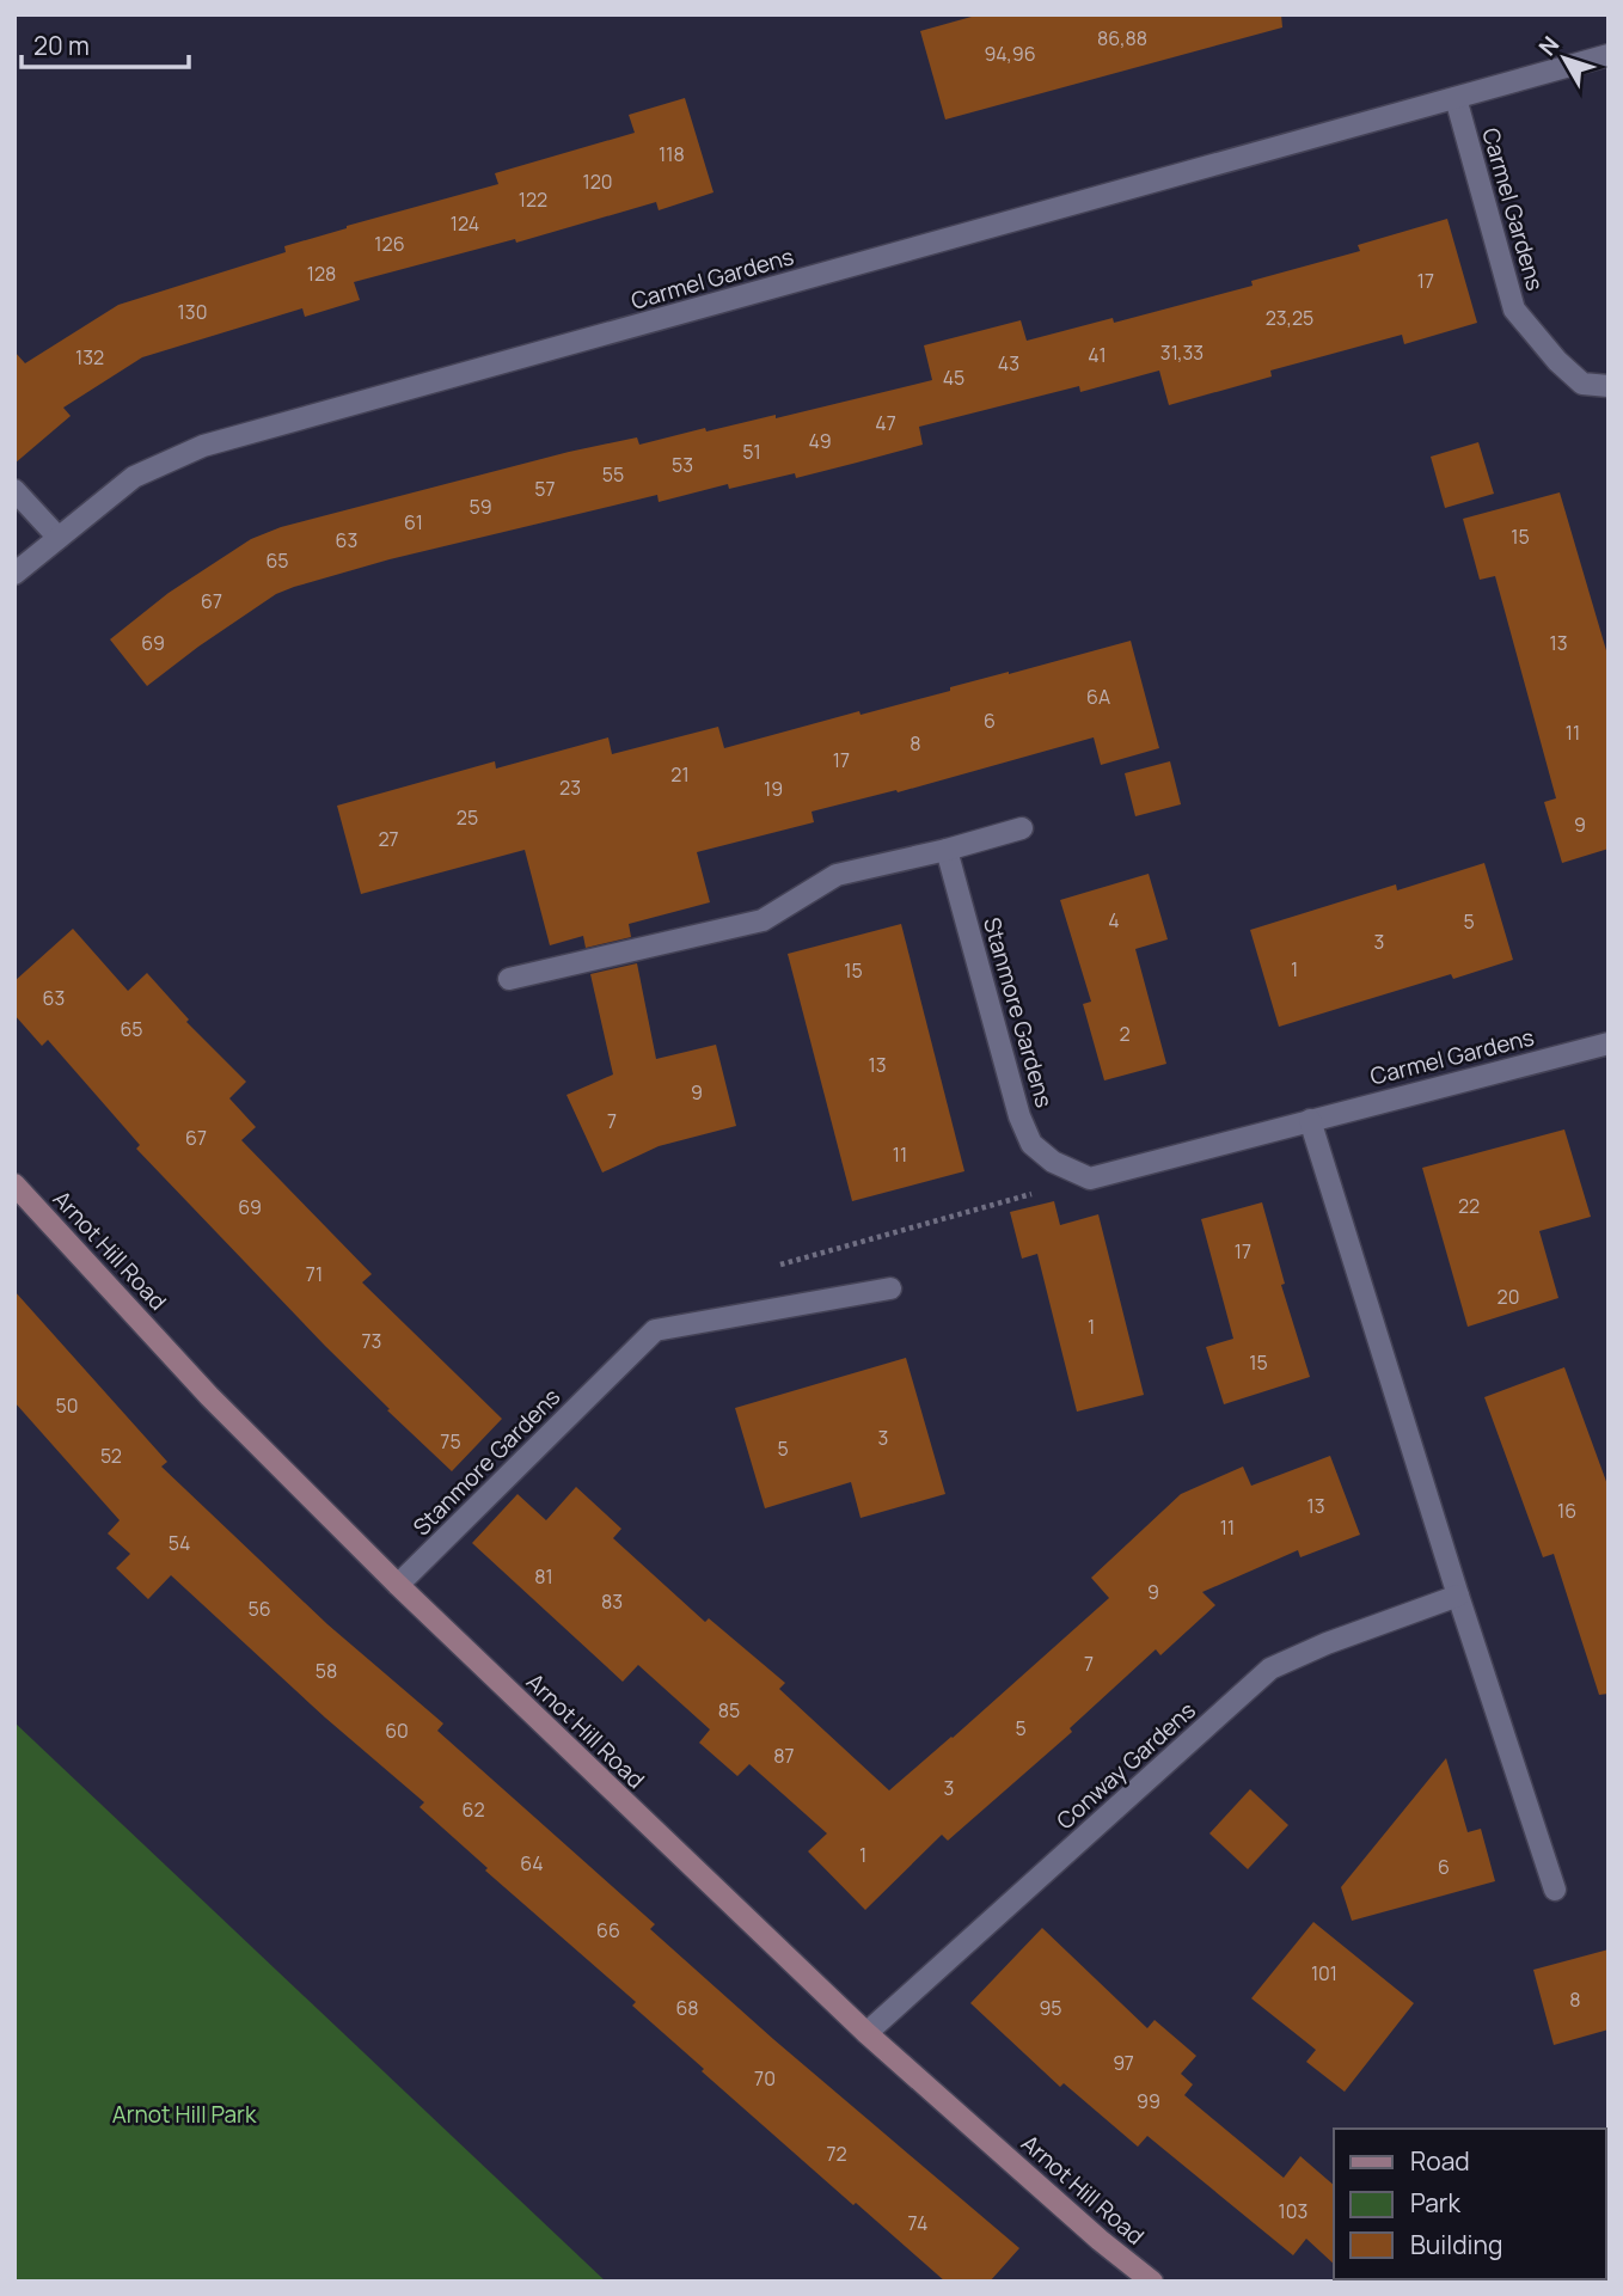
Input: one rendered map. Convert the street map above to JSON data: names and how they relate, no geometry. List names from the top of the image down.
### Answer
{
  "streets": {
    "street": [
      "Carmel Gardens",
      "Stanmore Gardens",
      "Arnot Hill Road",
      "Conway Gardens"
    ]
  },
  "crossings": [
    ["Stanmore Gardens", "Arnot Hill Road"],
    ["Arnot Hill Road", "Conway Gardens"]
  ],
  "parks": ["Arnot Hill Park"],
  "house_numbers": [
    "86,88",
    "94,96",
    "118",
    "120",
    "122",
    "124",
    "126",
    "128",
    "17",
    "130",
    "23,25",
    "31,33",
    "41",
    "132",
    "43",
    "45",
    "47",
    "49",
    "51",
    "53",
    "55",
    "57",
    "59",
    "61",
    "15",
    "63",
    "65",
    "67",
    "69",
    "13",
    "6A",
    "6",
    "11",
    "8",
    "17",
    "21",
    "23",
    "19",
    "25",
    "9",
    "27",
    "4",
    "5",
    "3",
    "1",
    "15",
    "63",
    "65",
    "2",
    "13",
    "9",
    "7",
    "67",
    "11",
    "22",
    "69",
    "17",
    "71",
    "20",
    "1",
    "73",
    "15",
    "50",
    "3",
    "75",
    "5",
    "52",
    "13",
    "16",
    "11",
    "54",
    "81",
    "9",
    "83",
    "56",
    "7",
    "58",
    "85",
    "5",
    "60",
    "87",
    "3",
    "62",
    "1",
    "64",
    "6",
    "66",
    "101",
    "8",
    "68",
    "95",
    "97",
    "70",
    "99",
    "72",
    "103",
    "74"
  ],
  "legend": ["Road", "Park", "Building"],
  "scale_bar": "20 m",
  "north": "top left"
}
